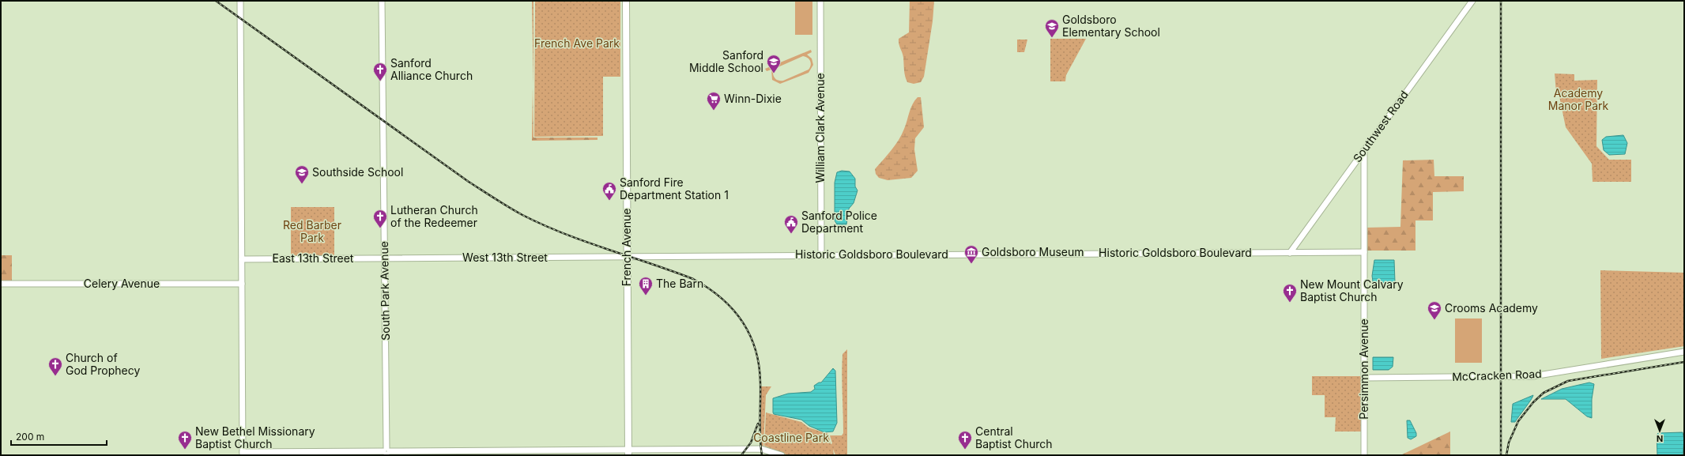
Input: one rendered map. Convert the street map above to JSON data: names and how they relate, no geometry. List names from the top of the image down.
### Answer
{
  "streets": {
    "main road": ["French Avenue"],
    "street": [
      "Southwest Road",
      "William Clark Avenue",
      "Historic Goldsboro Boulevard",
      "West 13th Street",
      "East 13th Street",
      "Celery Avenue",
      "South Park Avenue",
      "Persimmon Avenue",
      "McCracken Road"
    ]
  },
  "crossings": [
    ["Southwest Road", "Historic Goldsboro Boulevard"],
    ["Southwest Road", "Persimmon Avenue"],
    ["William Clark Avenue", "Historic Goldsboro Boulevard"],
    ["French Avenue", "Historic Goldsboro Boulevard"],
    ["French Avenue", "West 13th Street"],
    ["Historic Goldsboro Boulevard", "West 13th Street"],
    ["Historic Goldsboro Boulevard", "Persimmon Avenue"],
    ["West 13th Street", "East 13th Street"],
    ["West 13th Street", "South Park Avenue"],
    ["East 13th Street", "South Park Avenue"],
    ["Persimmon Avenue", "McCracken Road"]
  ],
  "parks": [
    "French Ave Park",
    "Academy Manor Park",
    "Red Barber Park",
    "Coastline Park"
  ],
  "places": {
    "school or university": [
      "Goldsboro Elementary School",
      "Sanford Middle School",
      "Southside School",
      "Crooms Academy"
    ],
    "church": [
      "Sanford Alliance Church",
      "Lutheran Church of the Redeemer",
      "New Mount Calvary Baptist Church",
      "Church of God Prophecy",
      "New Bethel Missionary Baptist Church",
      "Central Baptist Church"
    ],
    "supermarket": ["Winn-Dixie"],
    "public building": ["Sanford Fire Department Station 1", "Sanford Police Department"],
    "museum": ["Goldsboro Museum"],
    "building": ["The Barn"]
  },
  "scale_bar": "200 m",
  "north": "bottom"
}
